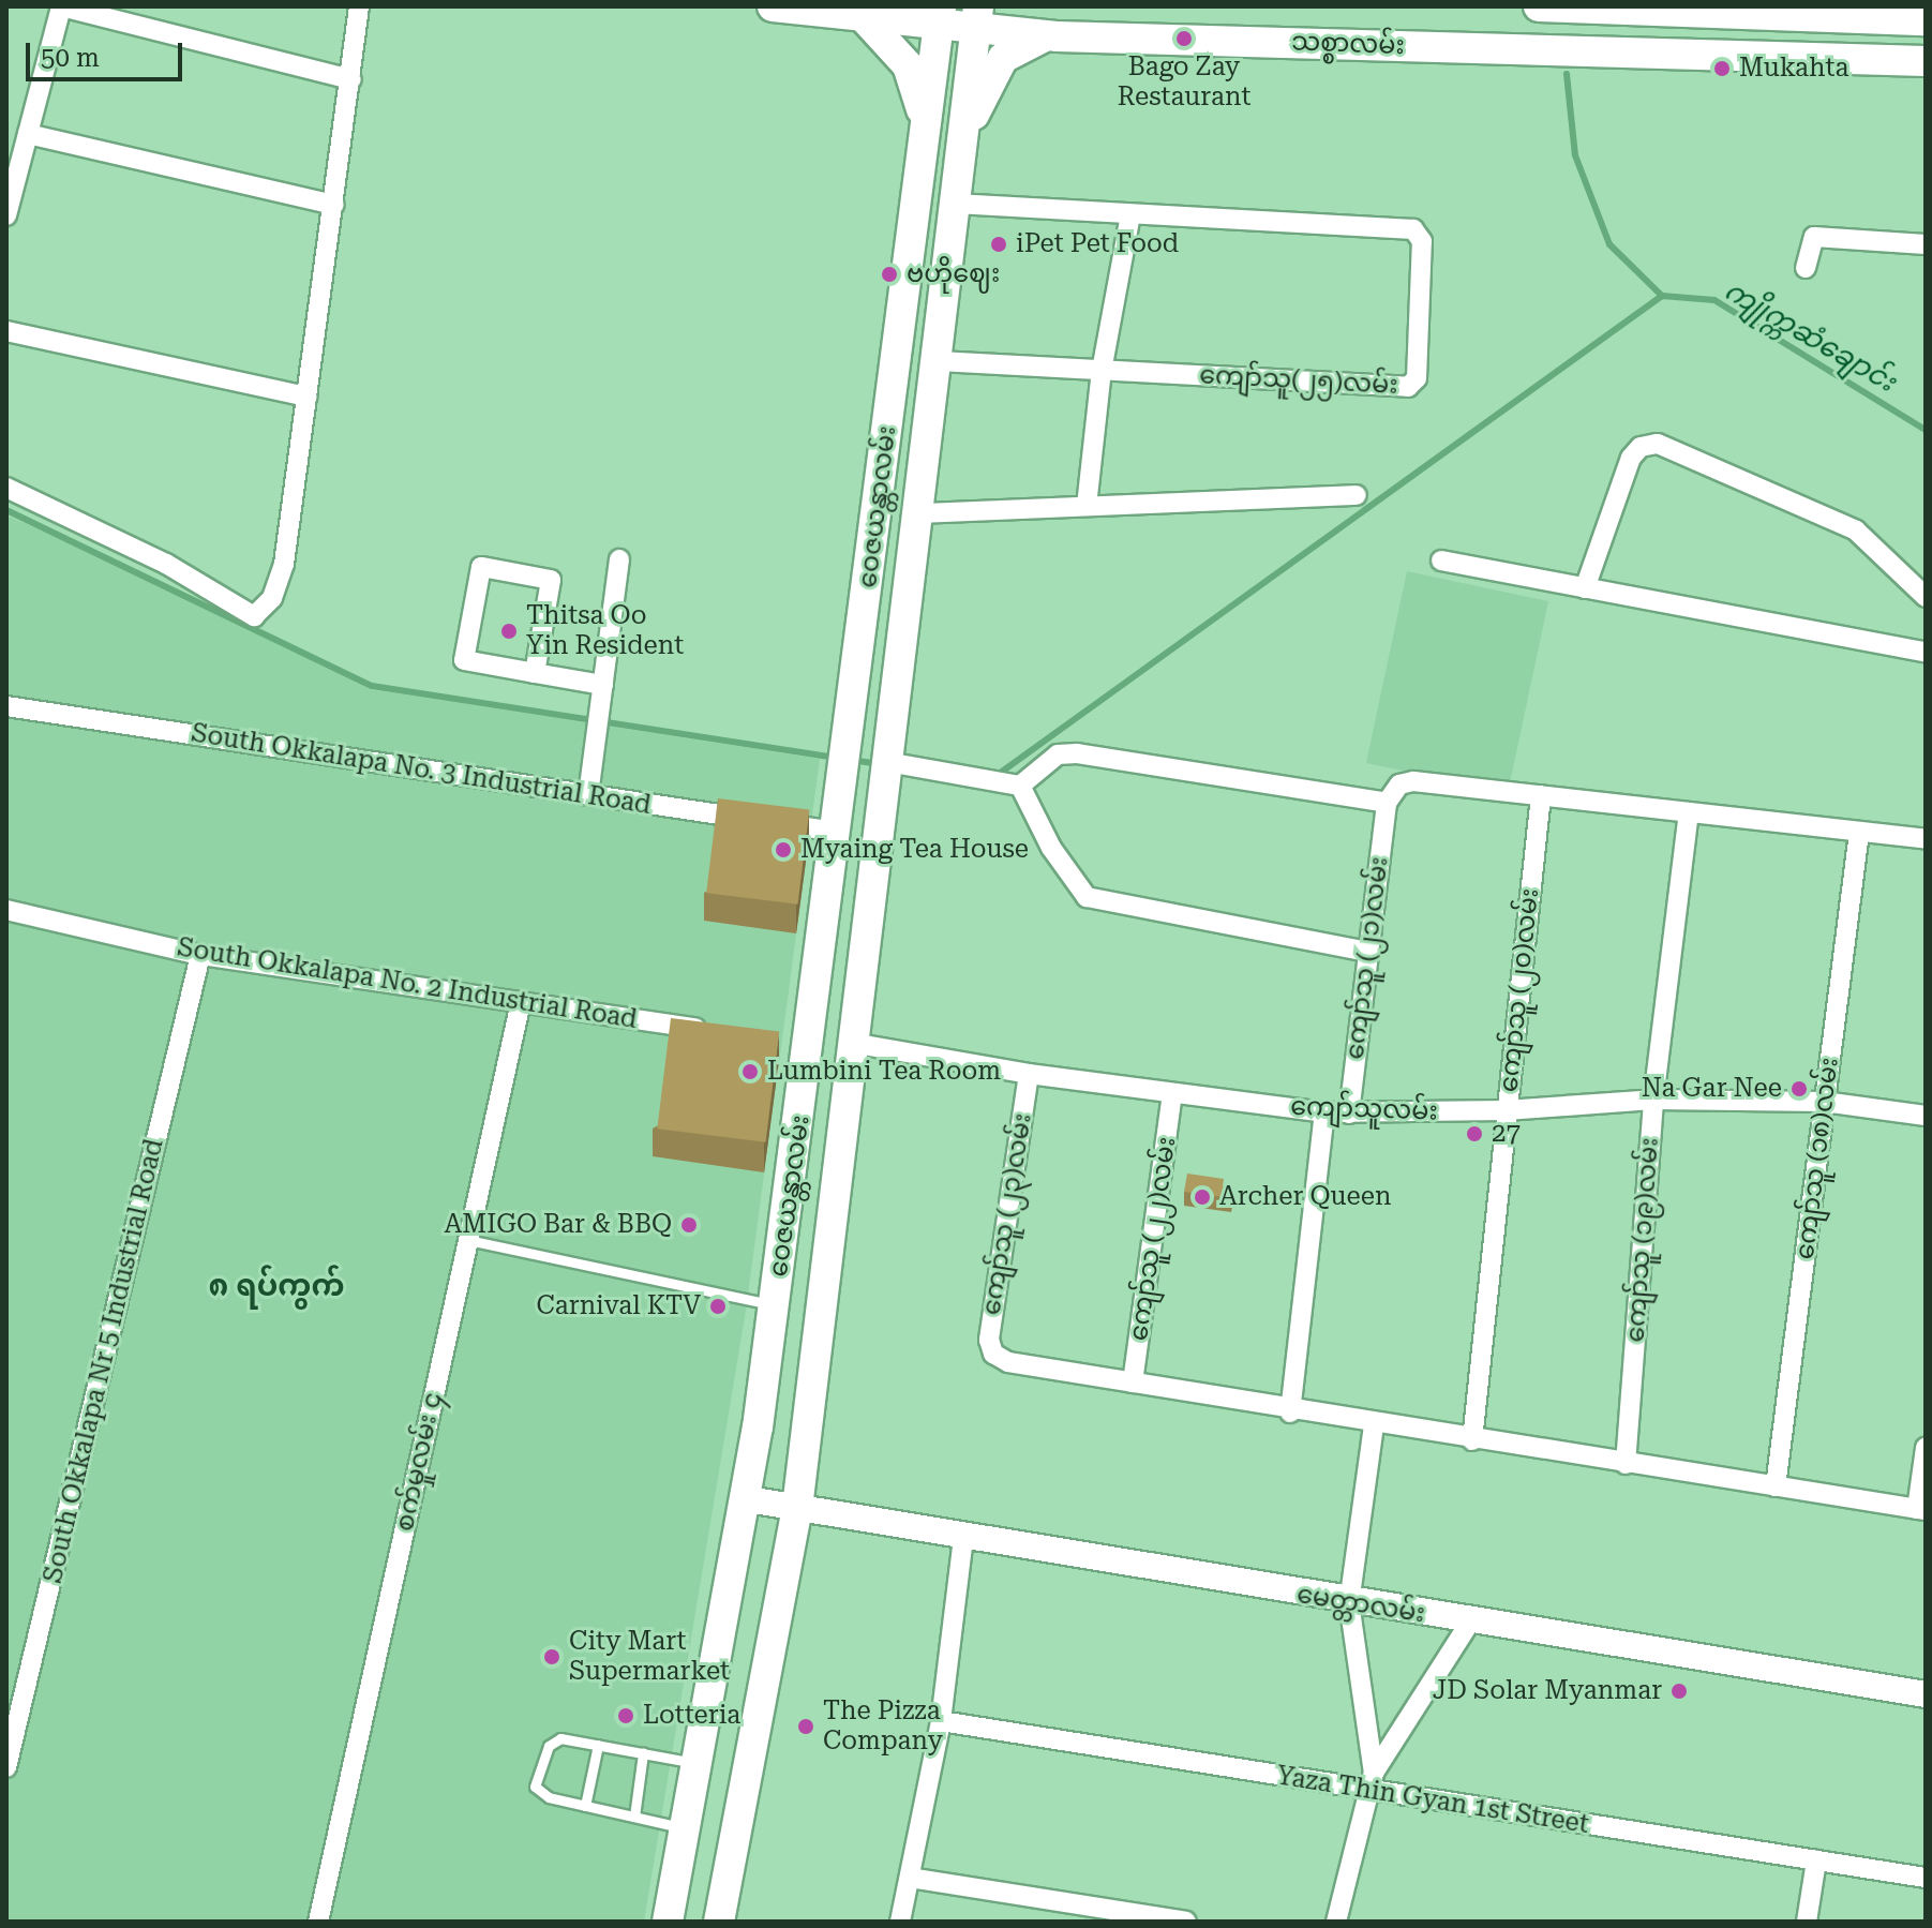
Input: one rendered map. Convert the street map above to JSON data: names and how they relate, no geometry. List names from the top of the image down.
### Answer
{
  "streets": {
    "main road": ["သစ္စာလမ်း", "ဝေဇယန္တာလမ်း", "မေတ္တာလမ်း"],
    "street": [
      "ကျော်သူ(၂၅)လမ်း",
      "South Okkalapa No. 3 Industrial Road",
      "ကျော်သူ (၂၁)လမ်း",
      "South Okkalapa No. 2 Industrial Road",
      "ကျော်သူ (၂၀)လမ်း",
      "ကျော်သူလမ်း",
      "ကျော်သူ (၁၈)လမ်း",
      "ကျော်သူ (၂၃)လမ်း",
      "ကျော်သူ (၂၂)လမ်း",
      "ကျော်သူ (၁၉)လမ်း",
      "South Okkalapa Nr 5 Industrial Road",
      "စက်မှုလမ်း ၄",
      "Yaza Thin Gyan 1st Street"
    ]
  },
  "crossings": [
    ["သစ္စာလမ်း", "ဝေဇယန္တာလမ်း"],
    ["ကျော်သူ(၂၅)လမ်း", "ဝေဇယန္တာလမ်း"],
    ["ဝေဇယန္တာလမ်း", "South Okkalapa No. 3 Industrial Road"],
    ["ဝေဇယန္တာလမ်း", "ကျော်သူလမ်း"],
    ["ဝေဇယန္တာလမ်း", "မေတ္တာလမ်း"],
    ["ကျော်သူ (၂၁)လမ်း", "ကျော်သူလမ်း"],
    ["South Okkalapa No. 2 Industrial Road", "South Okkalapa Nr 5 Industrial Road"],
    ["South Okkalapa No. 2 Industrial Road", "စက်မှုလမ်း ၄"],
    ["ကျော်သူ (၂၀)လမ်း", "ကျော်သူလမ်း"],
    ["ကျော်သူလမ်း", "ကျော်သူ (၁၈)လမ်း"],
    ["ကျော်သူလမ်း", "ကျော်သူ (၂၃)လမ်း"],
    ["ကျော်သူလမ်း", "ကျော်သူ (၂၂)လမ်း"],
    ["ကျော်သူလမ်း", "ကျော်သူ (၁၉)လမ်း"],
    ["ကျော်သူ (၂၃)လမ်း", "ကျော်သူ (၂၂)လမ်း"]
  ],
  "districts": ["၈ ရပ်ကွက်"],
  "water": ["ကျိုက္ကဆံချောင်း"],
  "places": [
    "Bago Zay Restaurant",
    "Mukahta",
    "iPet Pet Food",
    "ဗဟိုဈေး",
    "Thitsa Oo Yin Resident",
    "Myaing Tea House",
    "Lumbini Tea Room",
    "Na Gar Nee",
    "27",
    "Archer Queen",
    "AMIGO Bar & BBQ",
    "Carnival KTV",
    "City Mart Supermarket",
    "JD Solar Myanmar",
    "Lotteria",
    "The Pizza Company"
  ],
  "scale_bar": "50 m"
}
